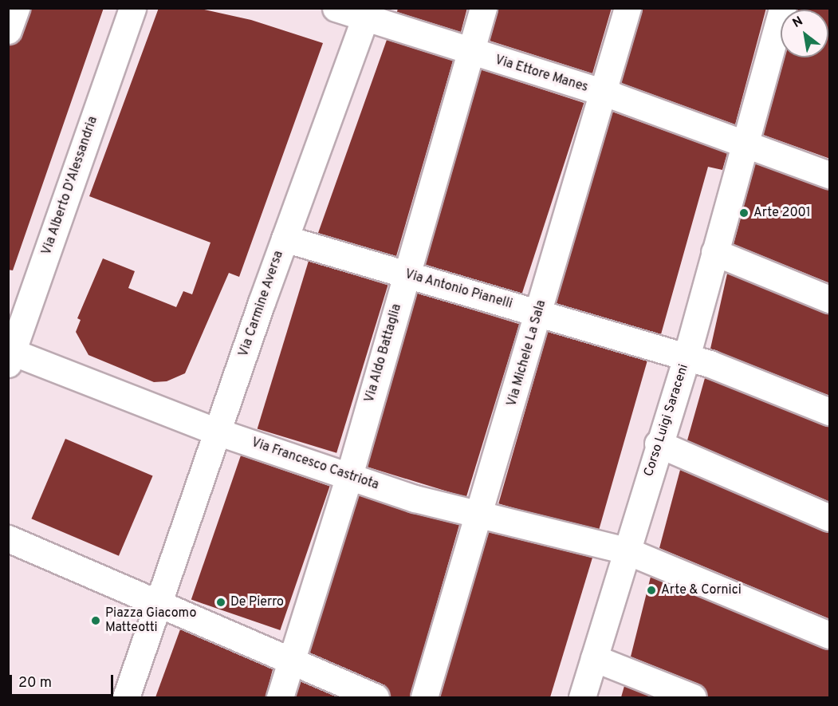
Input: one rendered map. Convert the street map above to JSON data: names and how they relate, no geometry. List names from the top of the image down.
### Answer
{
  "streets": {
    "street": [
      "Via Ettore Manes",
      "Via Alberto D'Alessandria",
      "Via Antonio Pianelli",
      "Via Carmine Aversa",
      "Via Aldo Battaglia",
      "Via Michele La Sala",
      "Corso Luigi Saraceni",
      "Via Francesco Castriota"
    ]
  },
  "crossings": [
    ["Via Ettore Manes", "Via Carmine Aversa"],
    ["Via Ettore Manes", "Via Aldo Battaglia"],
    ["Via Ettore Manes", "Via Michele La Sala"],
    ["Via Ettore Manes", "Corso Luigi Saraceni"],
    ["Via Alberto D'Alessandria", "Via Francesco Castriota"],
    ["Via Antonio Pianelli", "Via Carmine Aversa"],
    ["Via Antonio Pianelli", "Via Aldo Battaglia"],
    ["Via Antonio Pianelli", "Via Michele La Sala"],
    ["Via Antonio Pianelli", "Corso Luigi Saraceni"],
    ["Via Carmine Aversa", "Via Francesco Castriota"],
    ["Via Aldo Battaglia", "Via Francesco Castriota"],
    ["Via Michele La Sala", "Via Francesco Castriota"],
    ["Corso Luigi Saraceni", "Via Francesco Castriota"]
  ],
  "places": [
    "Arte 2001",
    "Arte & Cornici",
    "De Pierro",
    "Piazza Giacomo Matteotti"
  ],
  "scale_bar": "20 m",
  "north": "top left"
}
